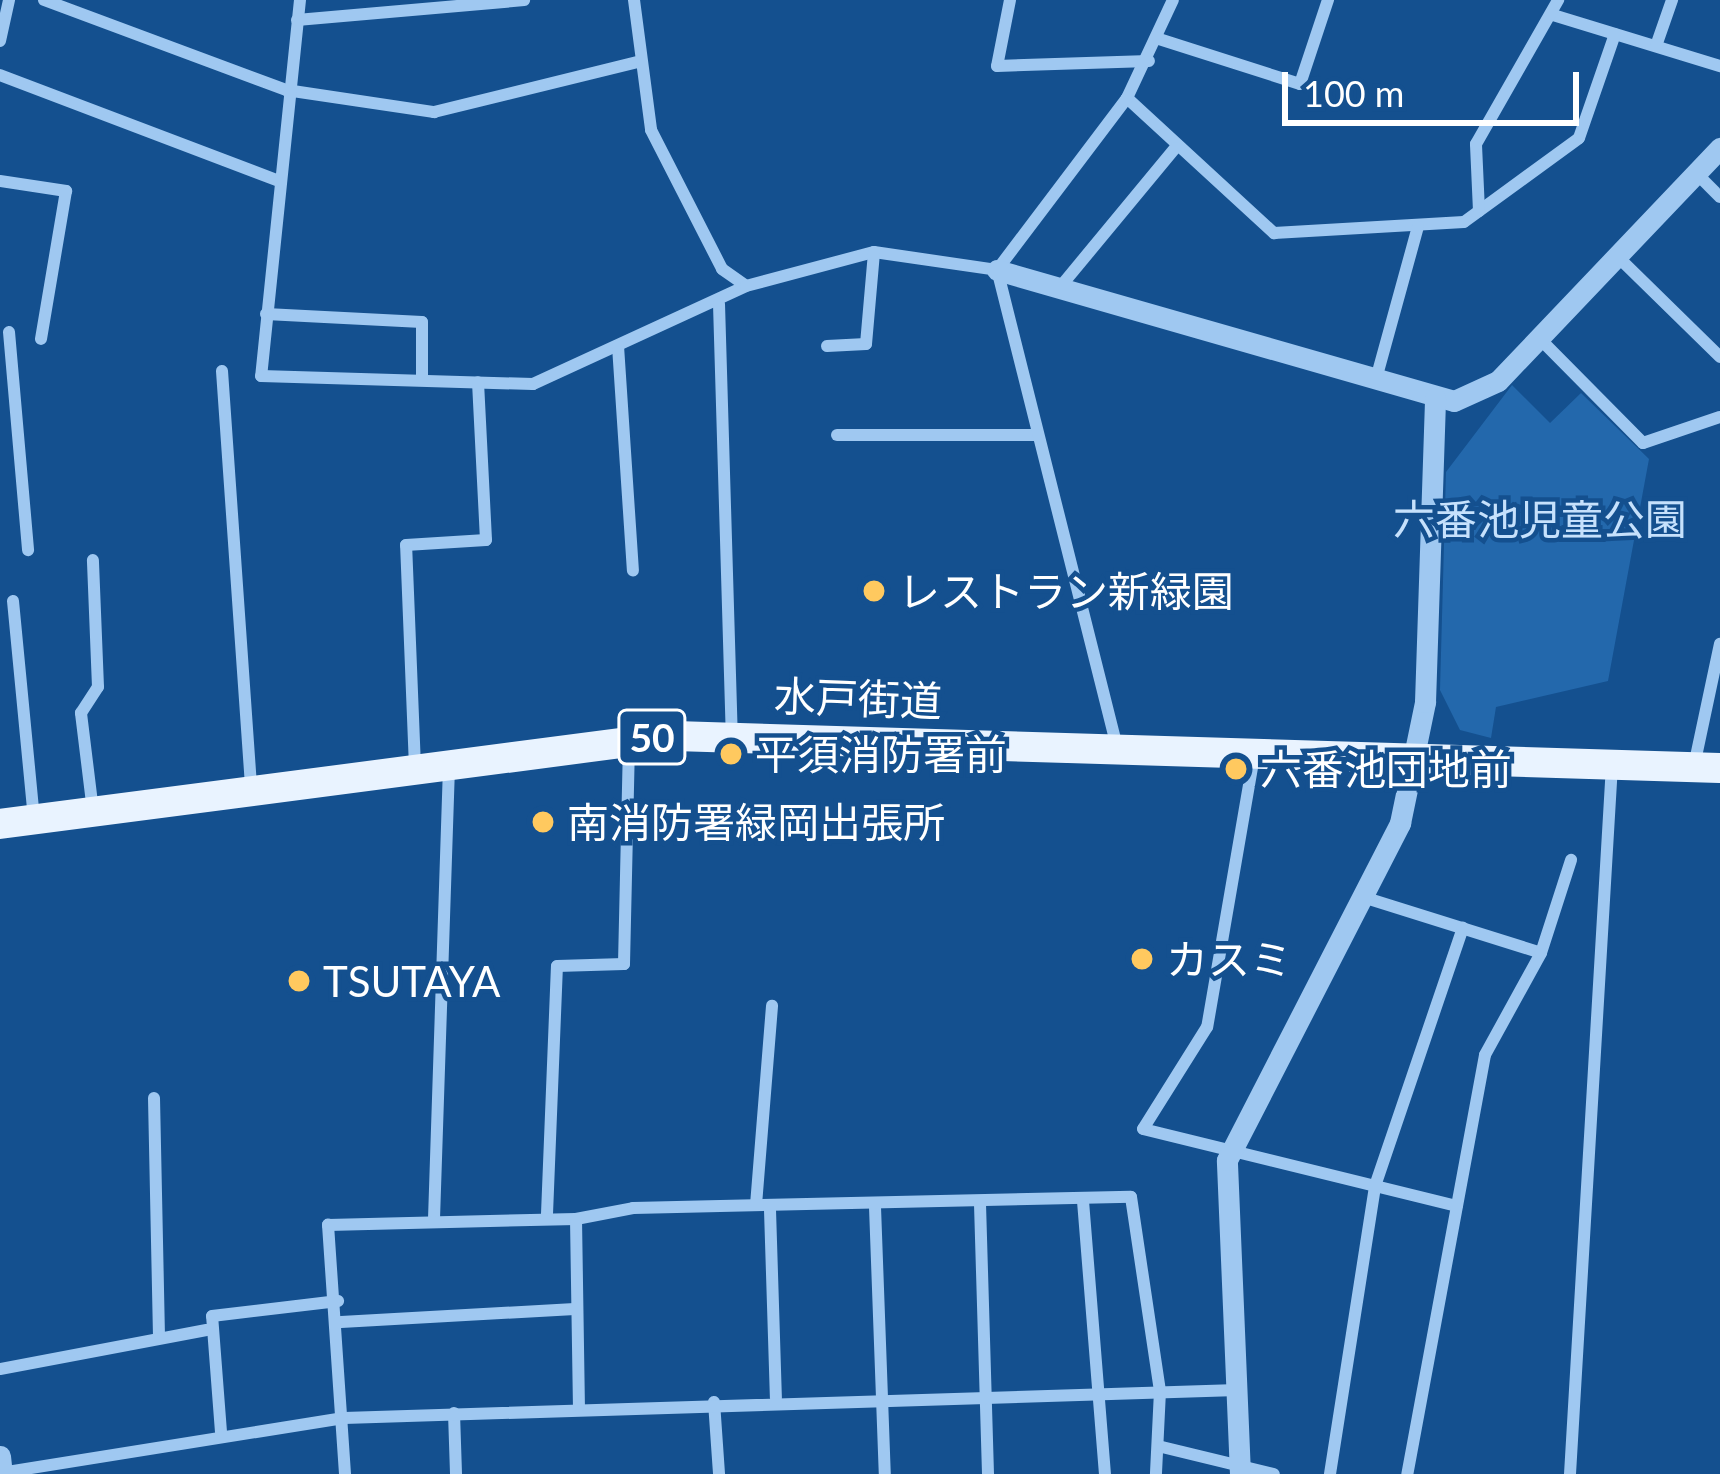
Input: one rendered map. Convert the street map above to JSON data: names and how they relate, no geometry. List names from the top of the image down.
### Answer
{
  "streets": {
    "main road": ["水戸街道", "50"]
  },
  "parks": ["六番池児童公園"],
  "places": [
    "レストラン新緑園",
    "平須消防署前",
    "六番池団地前",
    "南消防署緑岡出張所",
    "カスミ",
    "TSUTAYA"
  ],
  "scale_bar": "100 m"
}
